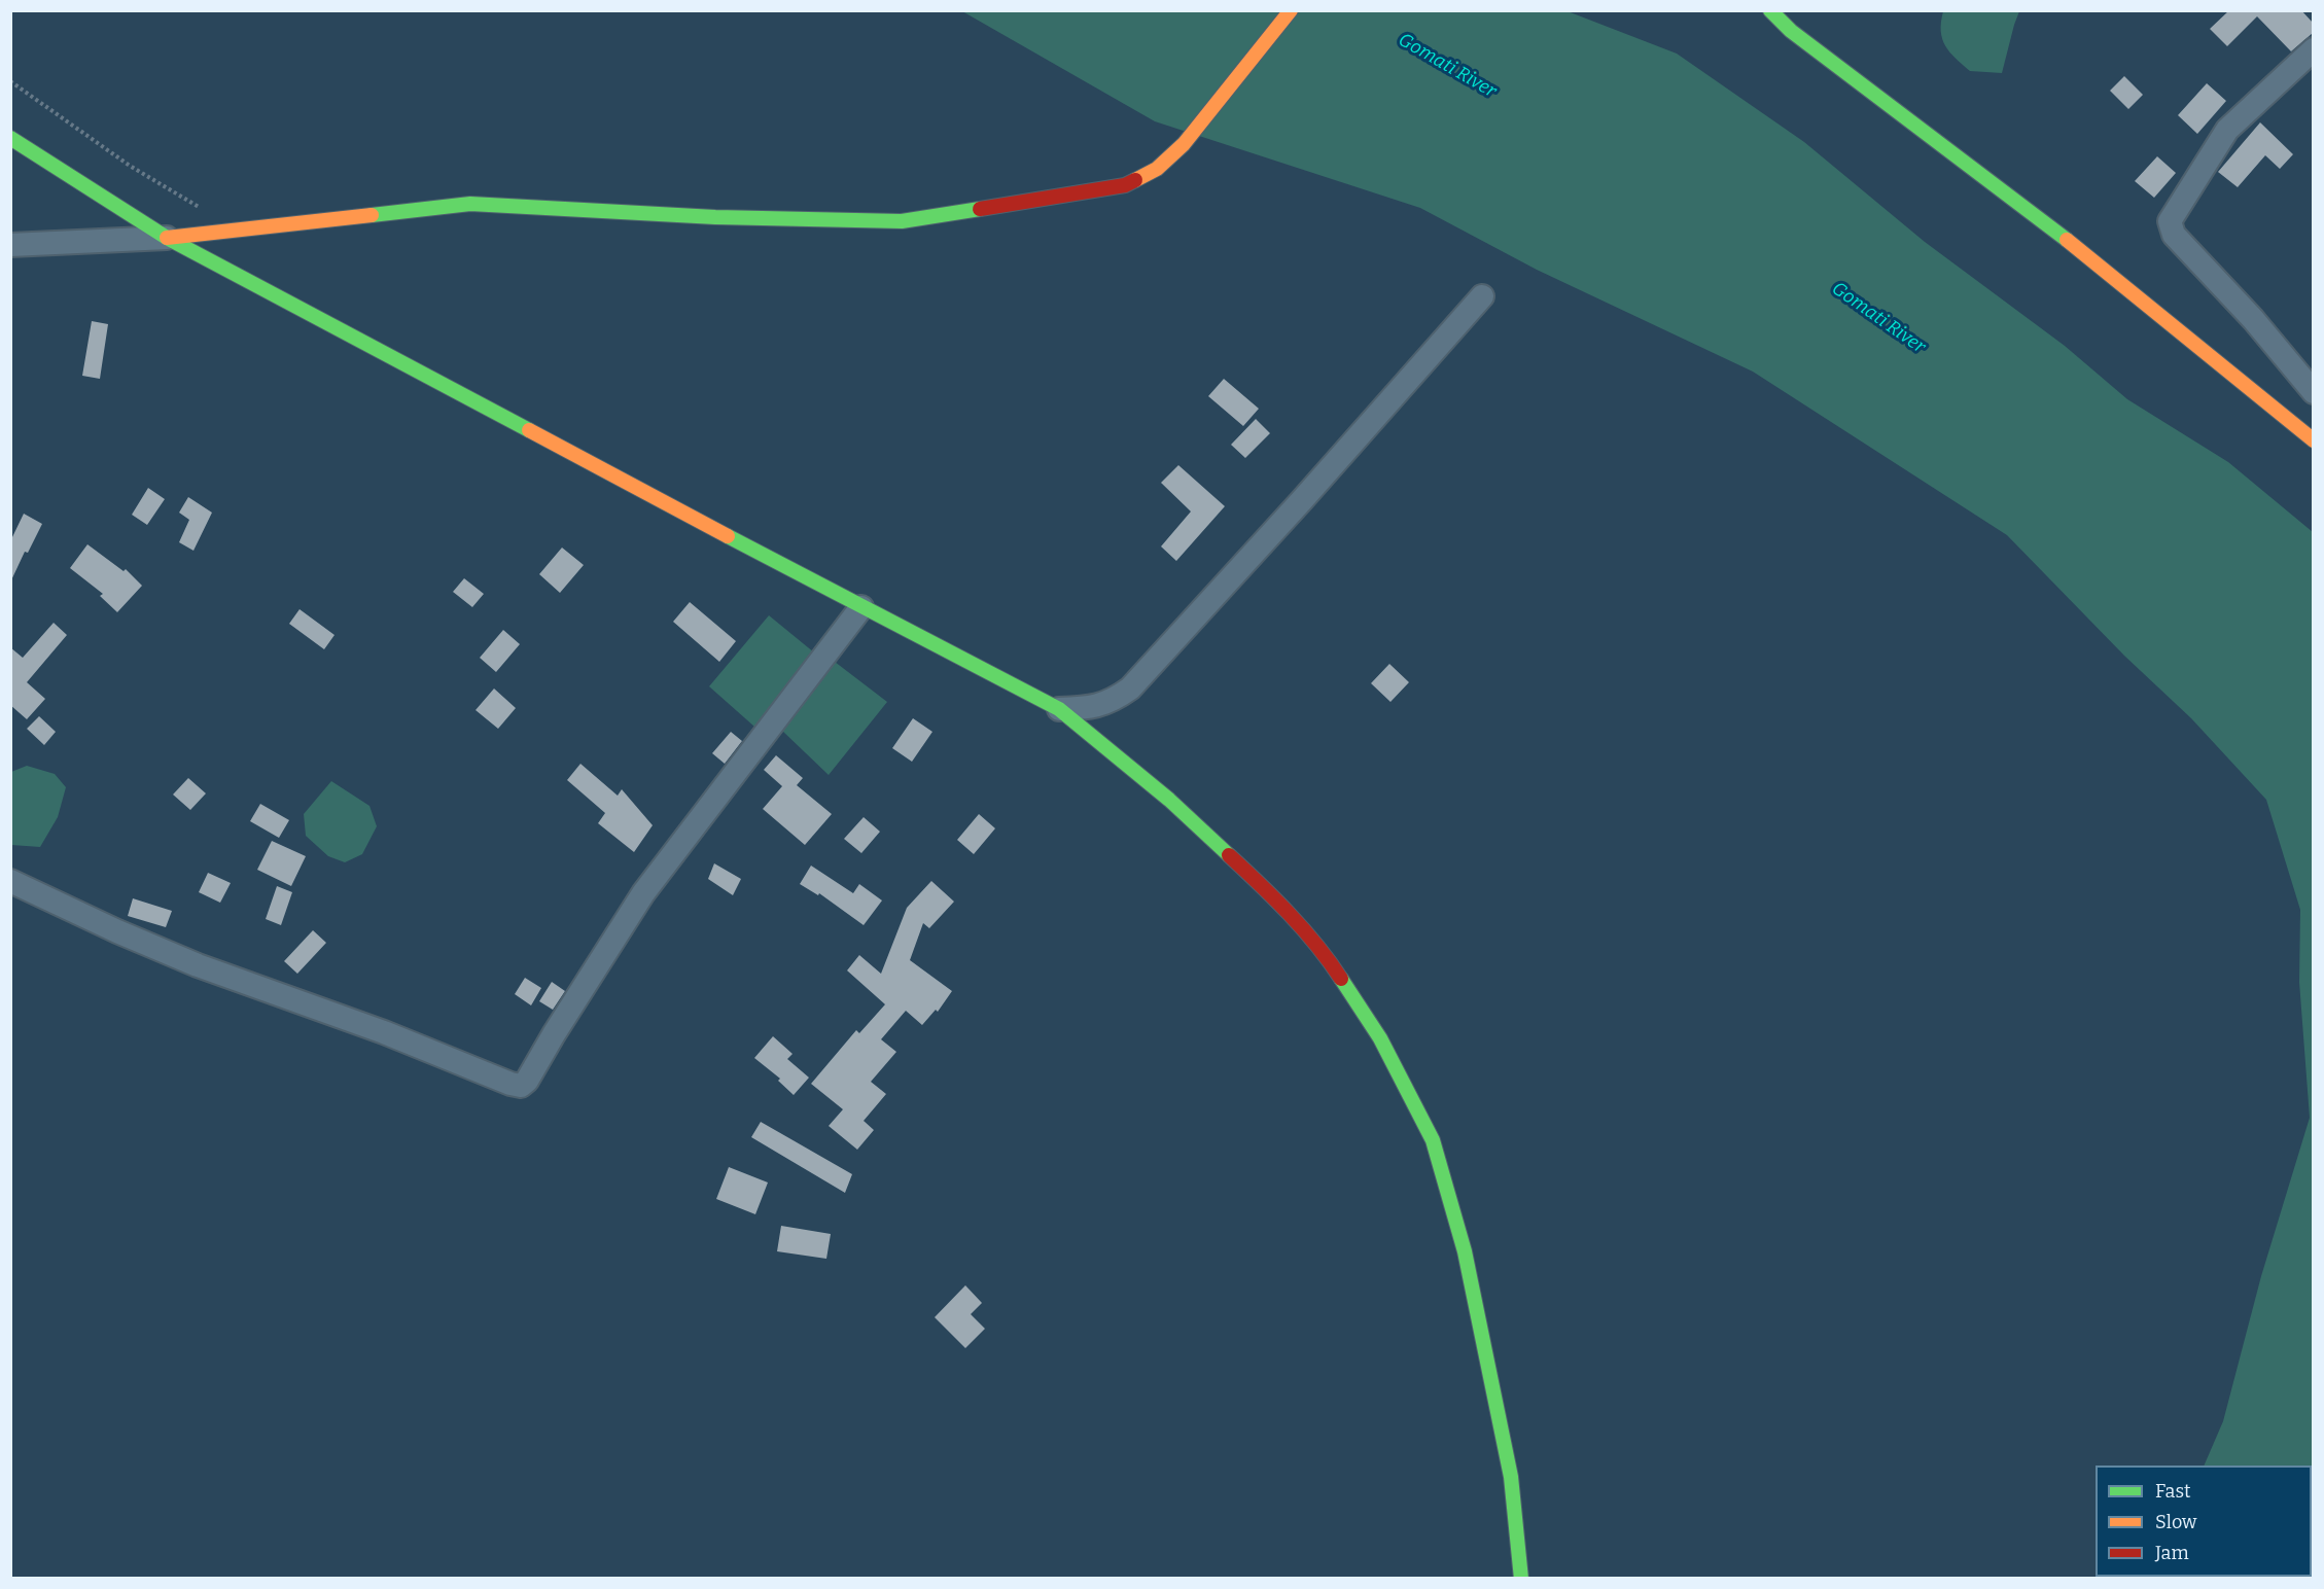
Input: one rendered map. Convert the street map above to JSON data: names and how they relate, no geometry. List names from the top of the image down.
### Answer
{
  "water": ["Gomati River"],
  "legend": ["Fast", "Slow", "Jam"]
}
